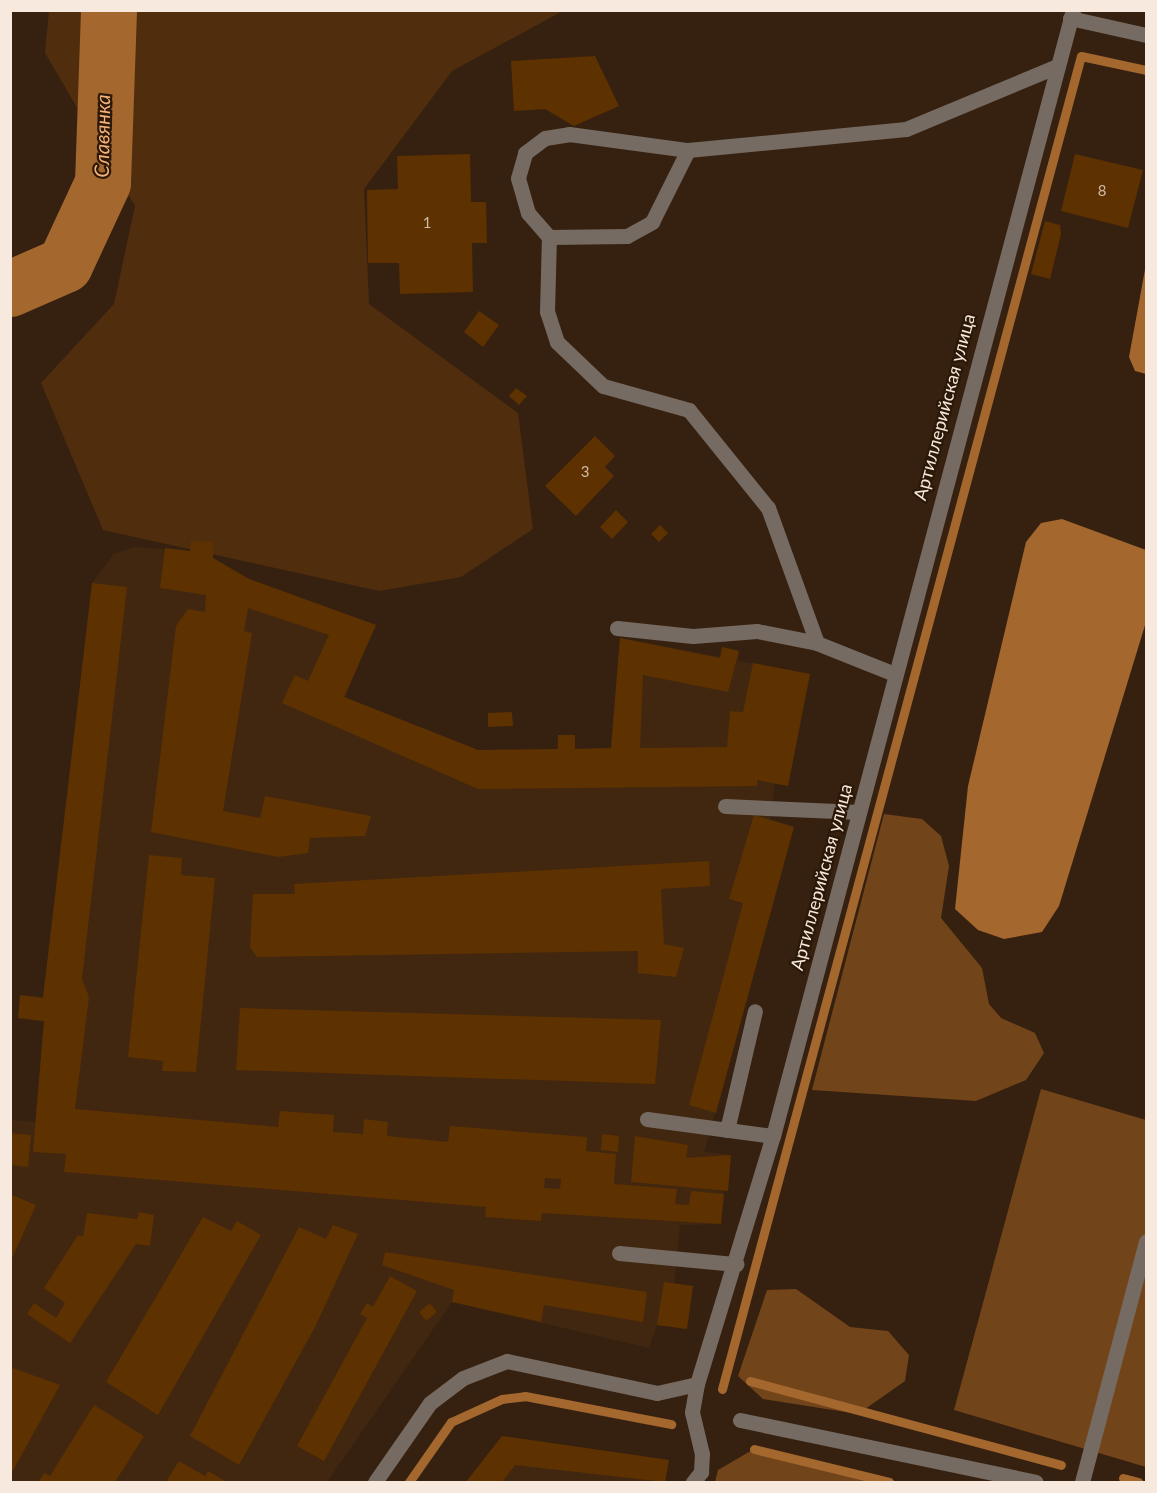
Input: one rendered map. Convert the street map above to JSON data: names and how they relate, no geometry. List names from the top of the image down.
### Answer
{
  "streets": {
    "street": ["Артиллерийская улица"]
  },
  "water": ["Славянка"],
  "house_numbers": ["8", "1", "3"]
}
